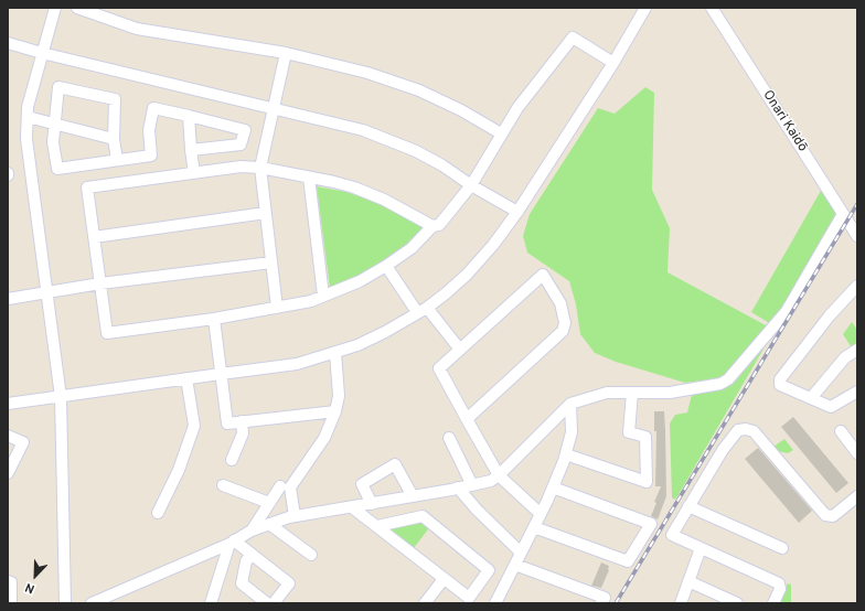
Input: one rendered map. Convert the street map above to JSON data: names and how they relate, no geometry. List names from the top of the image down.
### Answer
{
  "streets": {
    "street": ["Onari Kaidō"]
  },
  "north": "bottom left"
}
